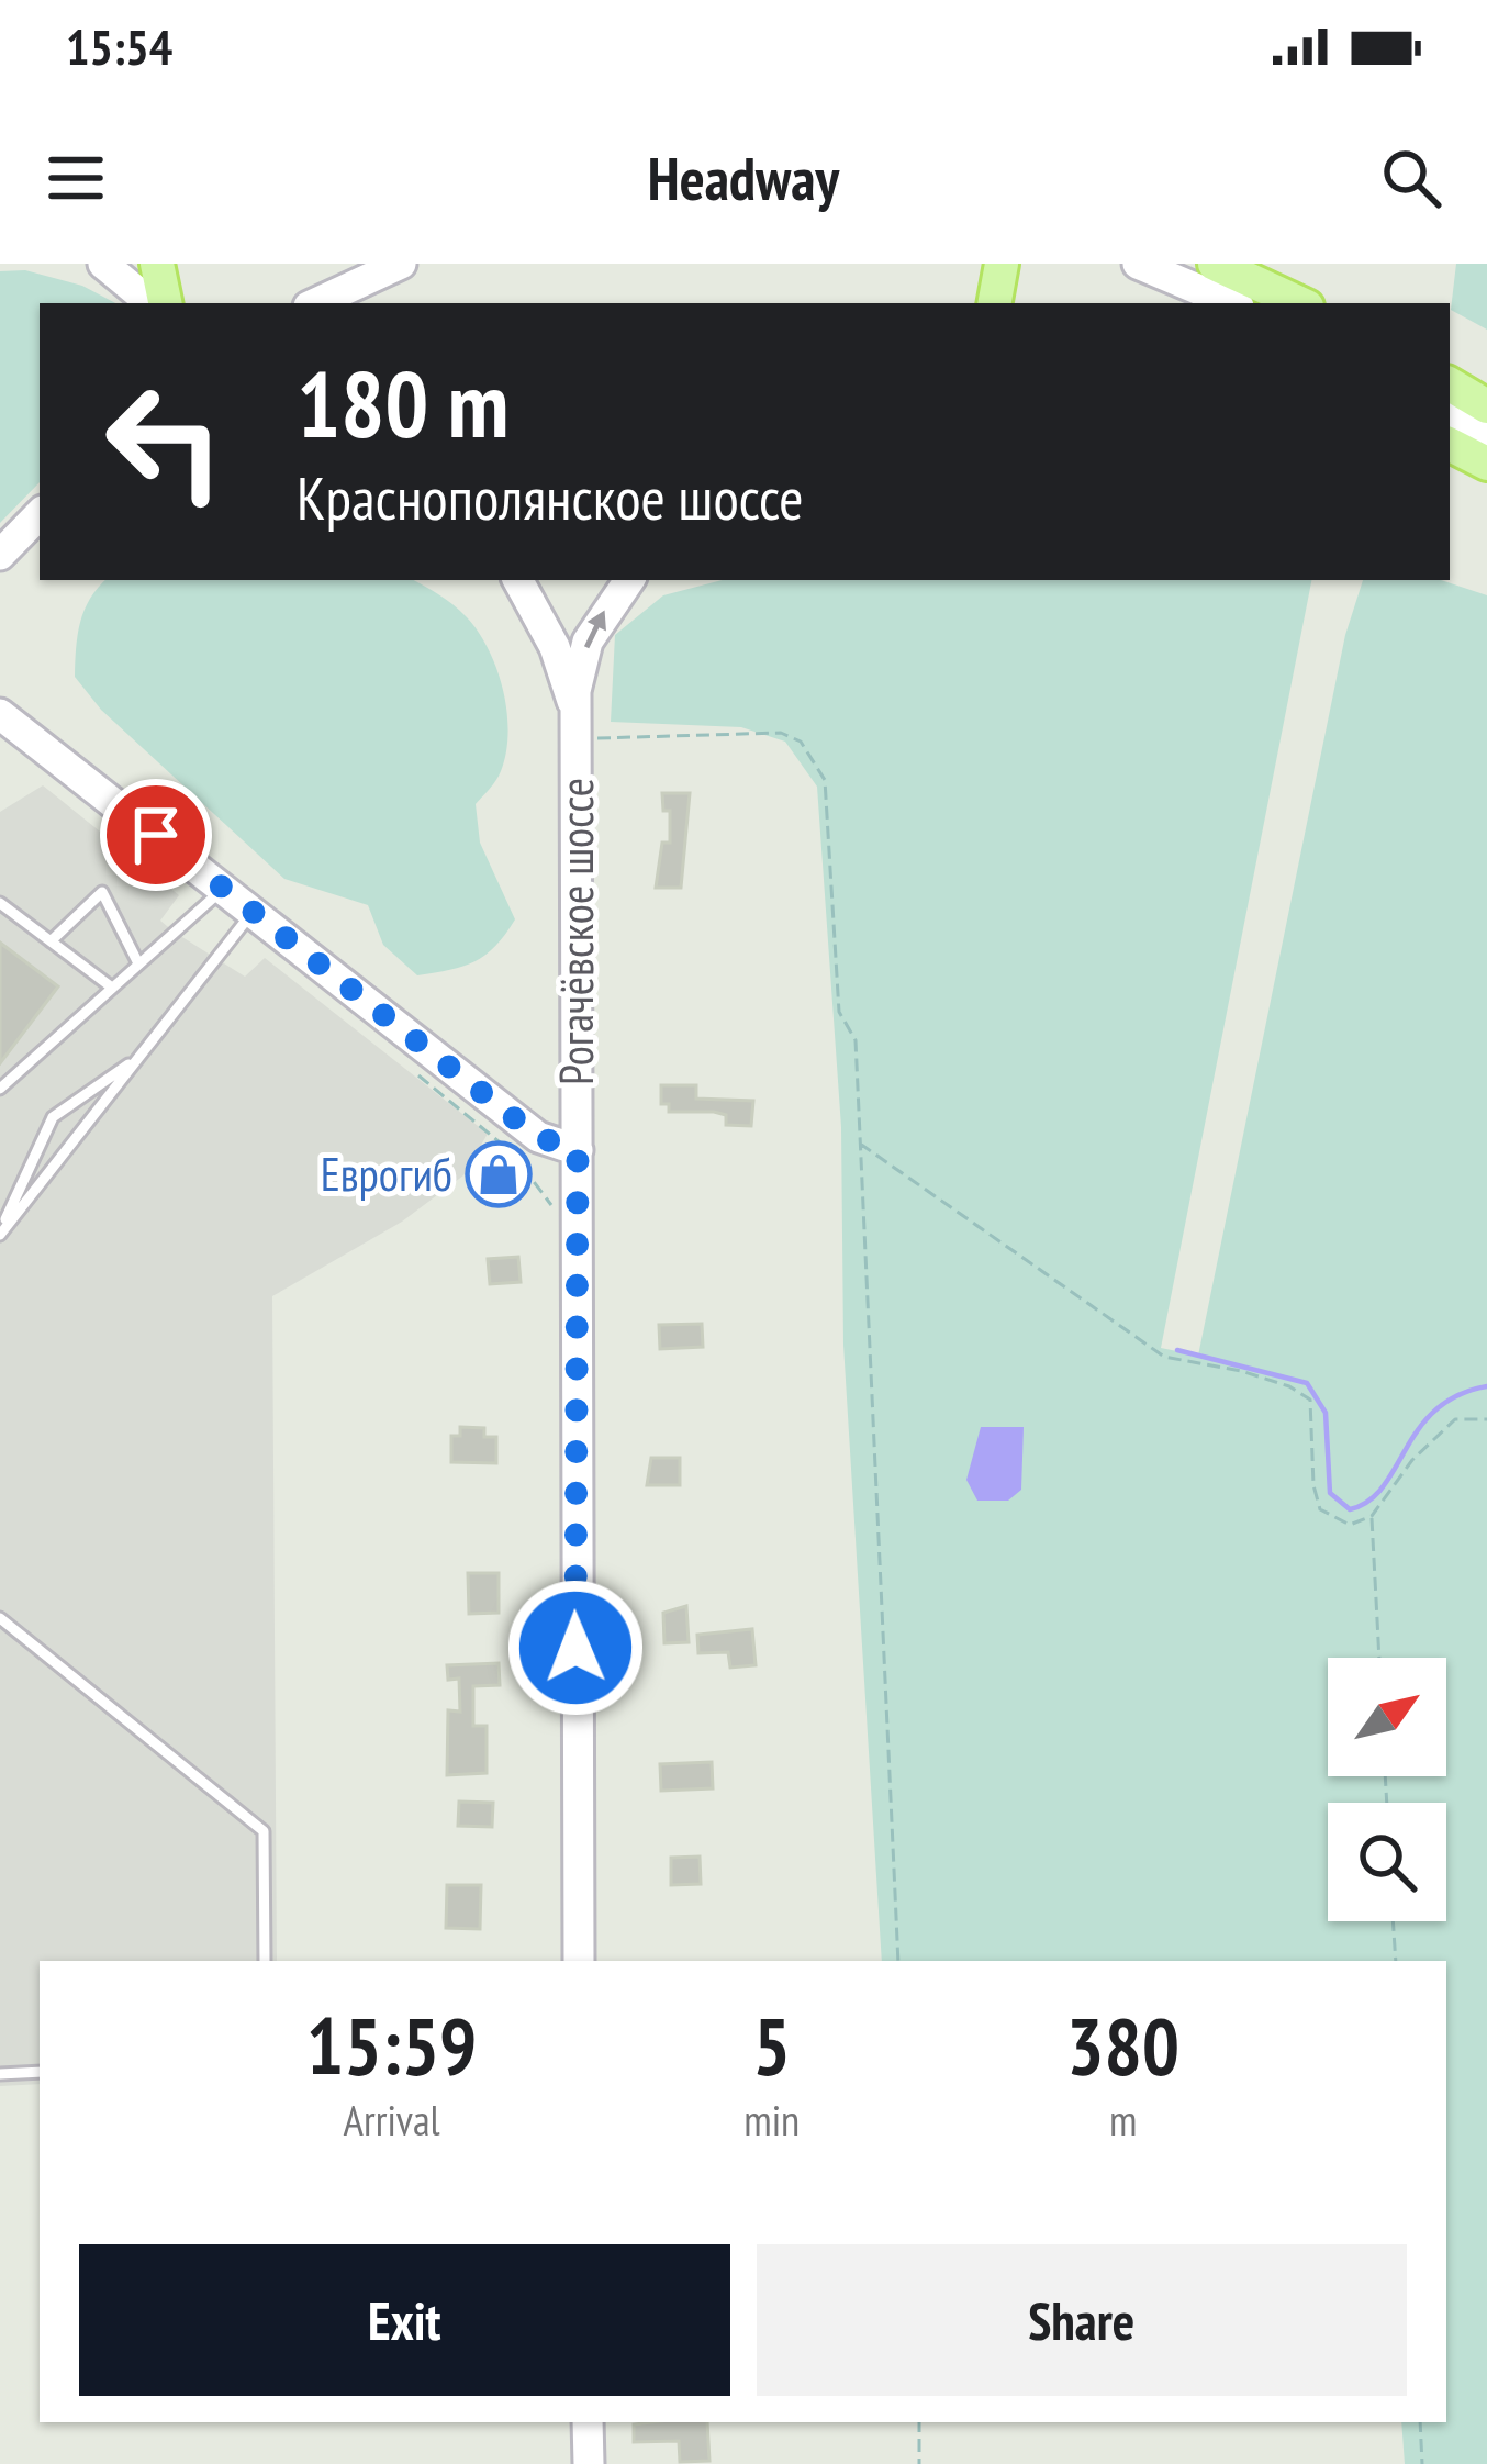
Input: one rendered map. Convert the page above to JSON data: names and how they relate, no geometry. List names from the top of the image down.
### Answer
{
  "streets": {
    "main road": ["Рогачёвское шоссе"]
  },
  "places": {
    "shop": ["Еврогиб"]
  },
  "north": "top right",
  "page": {
    "status": "15:54",
    "header": "Headway",
    "turn": ["180 m", "Краснополянское шоссе"],
    "eta": [
      "15:59",
      "Arrival",
      "5",
      "min",
      "380",
      "m"
    ],
    "buttons": ["Exit", "Share"]
  }
}
